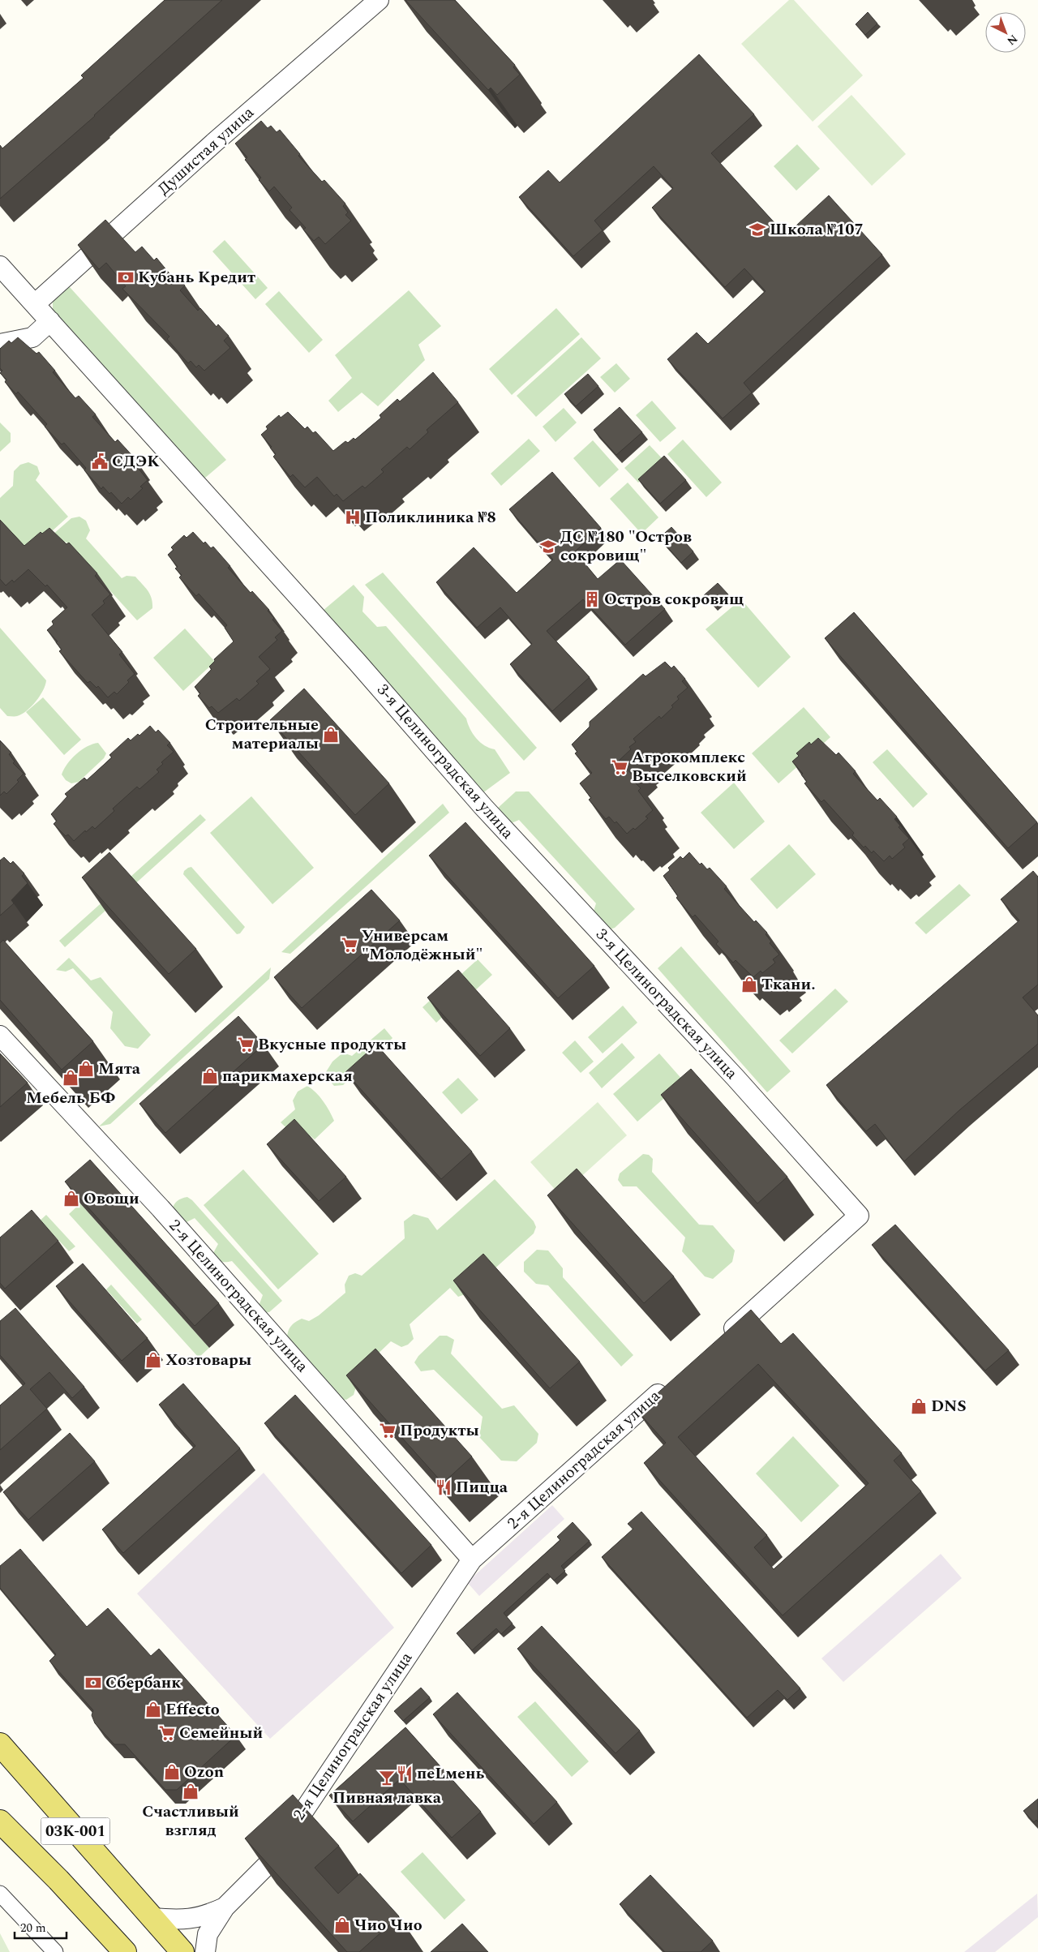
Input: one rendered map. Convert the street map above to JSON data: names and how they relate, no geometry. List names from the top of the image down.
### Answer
{
  "streets": {
    "main road": ["03К-001"],
    "street": ["Душистая улица", "3-я Целиноградская улица", "2-я Целиноградская улица"]
  },
  "crossings": [
    ["Душистая улица", "3-я Целиноградская улица"],
    ["2-я Целиноградская улица", "03К-001"]
  ],
  "places": {
    "school or university": ["Школа №107", "ДС №180 \"Остров сокровищ\""],
    "bank": ["Кубань Кредит", "Сбербанк"],
    "public building": ["СДЭК"],
    "hospital": ["Поликлиника №8"],
    "building": ["Остров сокровищ"],
    "shop": [
      "Строительные материалы",
      "Ткани.",
      "Мята",
      "парикмахерская",
      "Мебель БФ",
      "Овощи",
      "Хозтовары",
      "DNS",
      "Effecto",
      "Ozon",
      "Счастливый взгляд",
      "Чио Чио"
    ],
    "supermarket": [
      "Агрокомплекс Выселковский",
      "Универсам \"Молодёжный\"",
      "Вкусные продукты",
      "Продукты",
      "Семейный"
    ],
    "restaurant": ["Пицца", "пеLмень"],
    "bar": ["Пивная лавка"]
  },
  "scale_bar": "20 m",
  "north": "bottom right"
}
